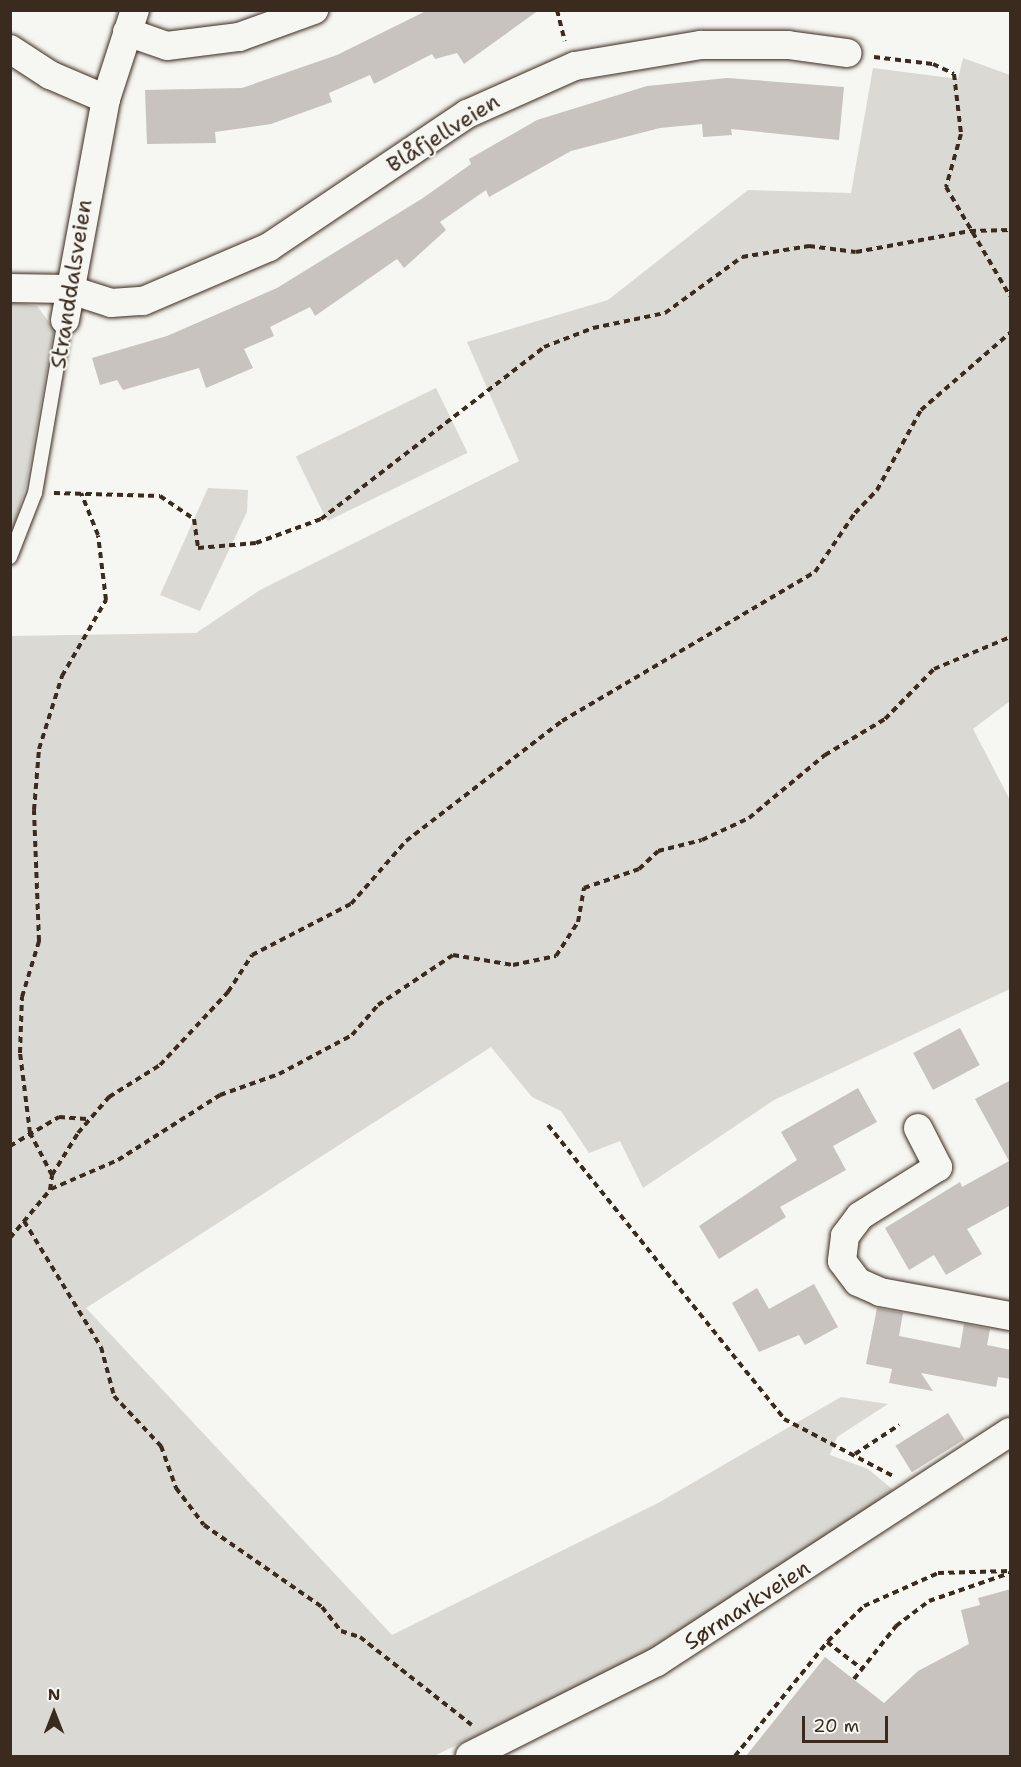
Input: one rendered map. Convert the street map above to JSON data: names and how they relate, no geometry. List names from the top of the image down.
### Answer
{
  "streets": {
    "street": ["Blåfjellveien", "Stranddalsveien", "Sørmarkveien"]
  },
  "crossings": [
    ["Blåfjellveien", "Stranddalsveien"]
  ],
  "scale_bar": "20 m",
  "north": "top"
}
